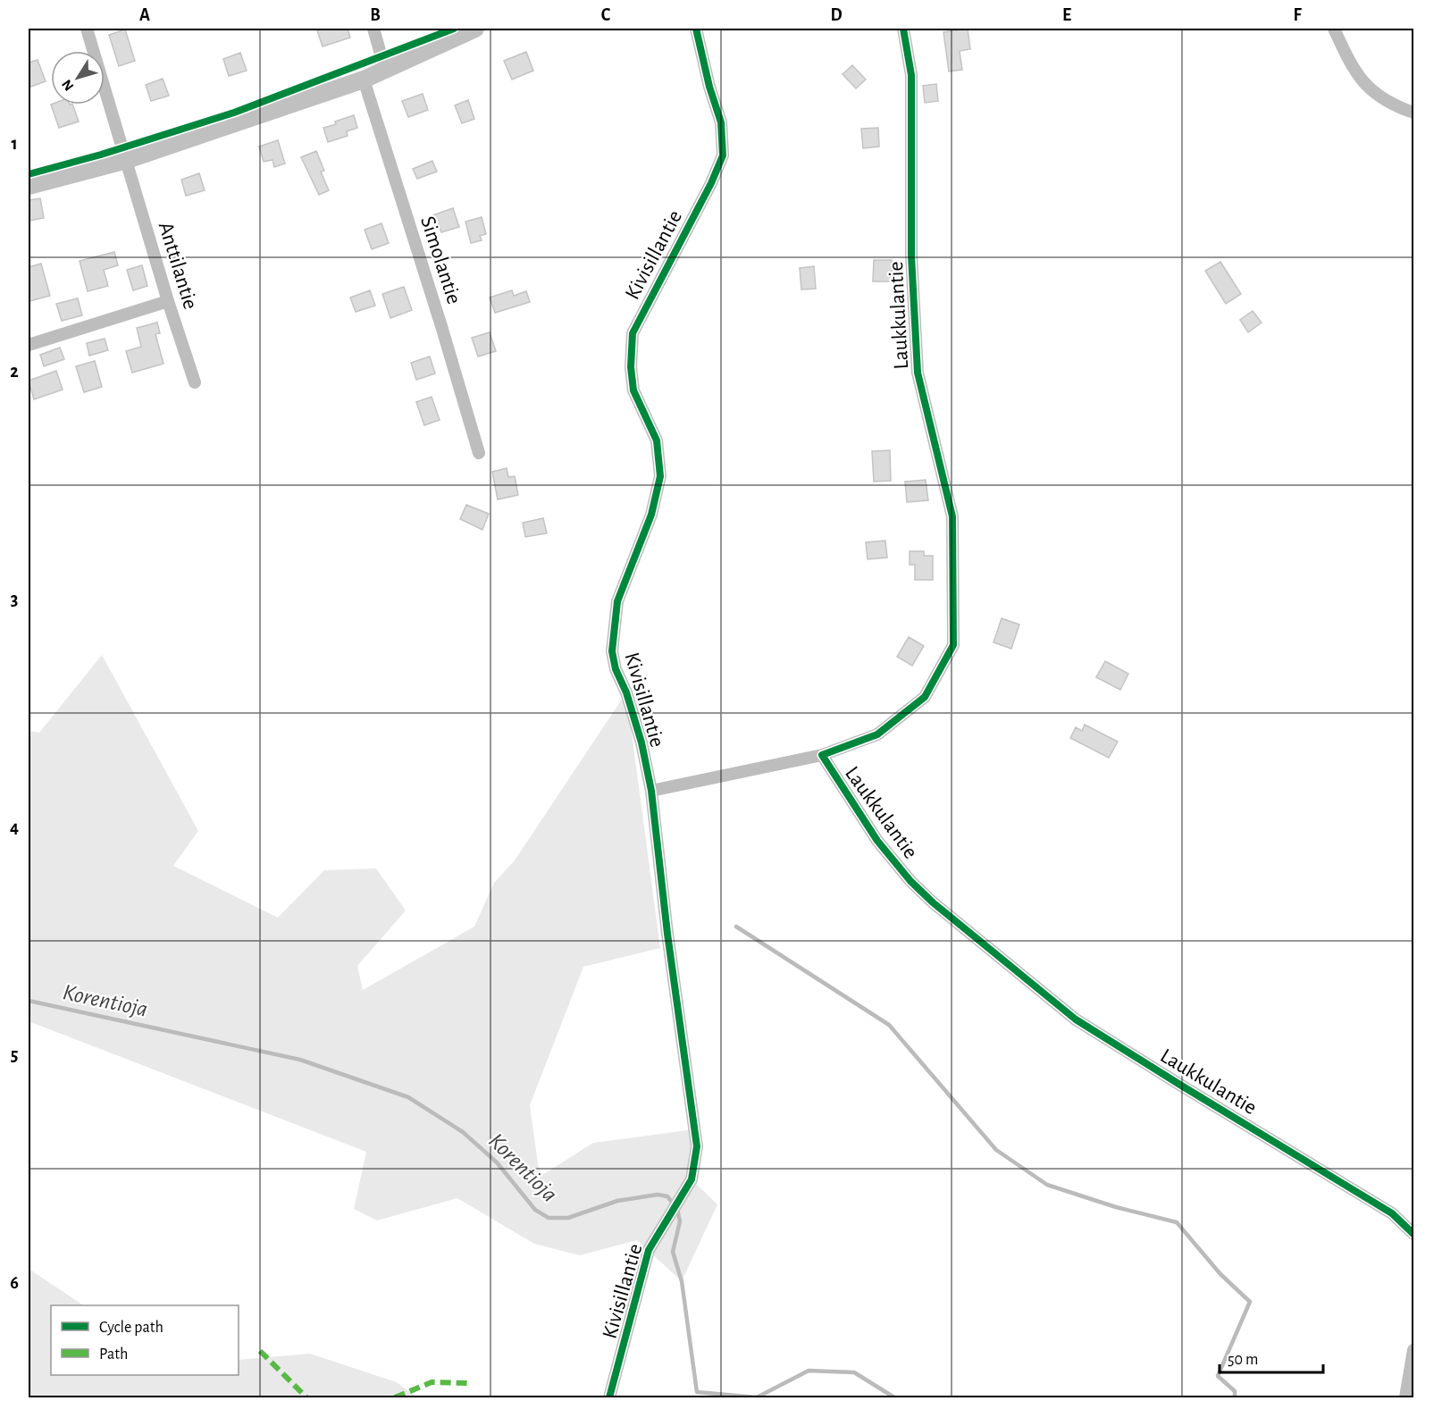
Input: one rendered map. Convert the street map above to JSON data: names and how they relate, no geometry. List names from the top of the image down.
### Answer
{
  "streets": {
    "street": [
      "Kivisillantie",
      "Simolantie",
      "Anttilantie",
      "Laukkulantie"
    ]
  },
  "water": ["Korentioja"],
  "legend": ["Cycle path", "Path"],
  "scale_bar": "50 m",
  "north": "bottom left",
  "grid": {
    "columns": [
      "A",
      "B",
      "C",
      "D",
      "E",
      "F"
    ],
    "rows": [
      "1",
      "2",
      "3",
      "4",
      "5",
      "6"
    ]
  }
}
